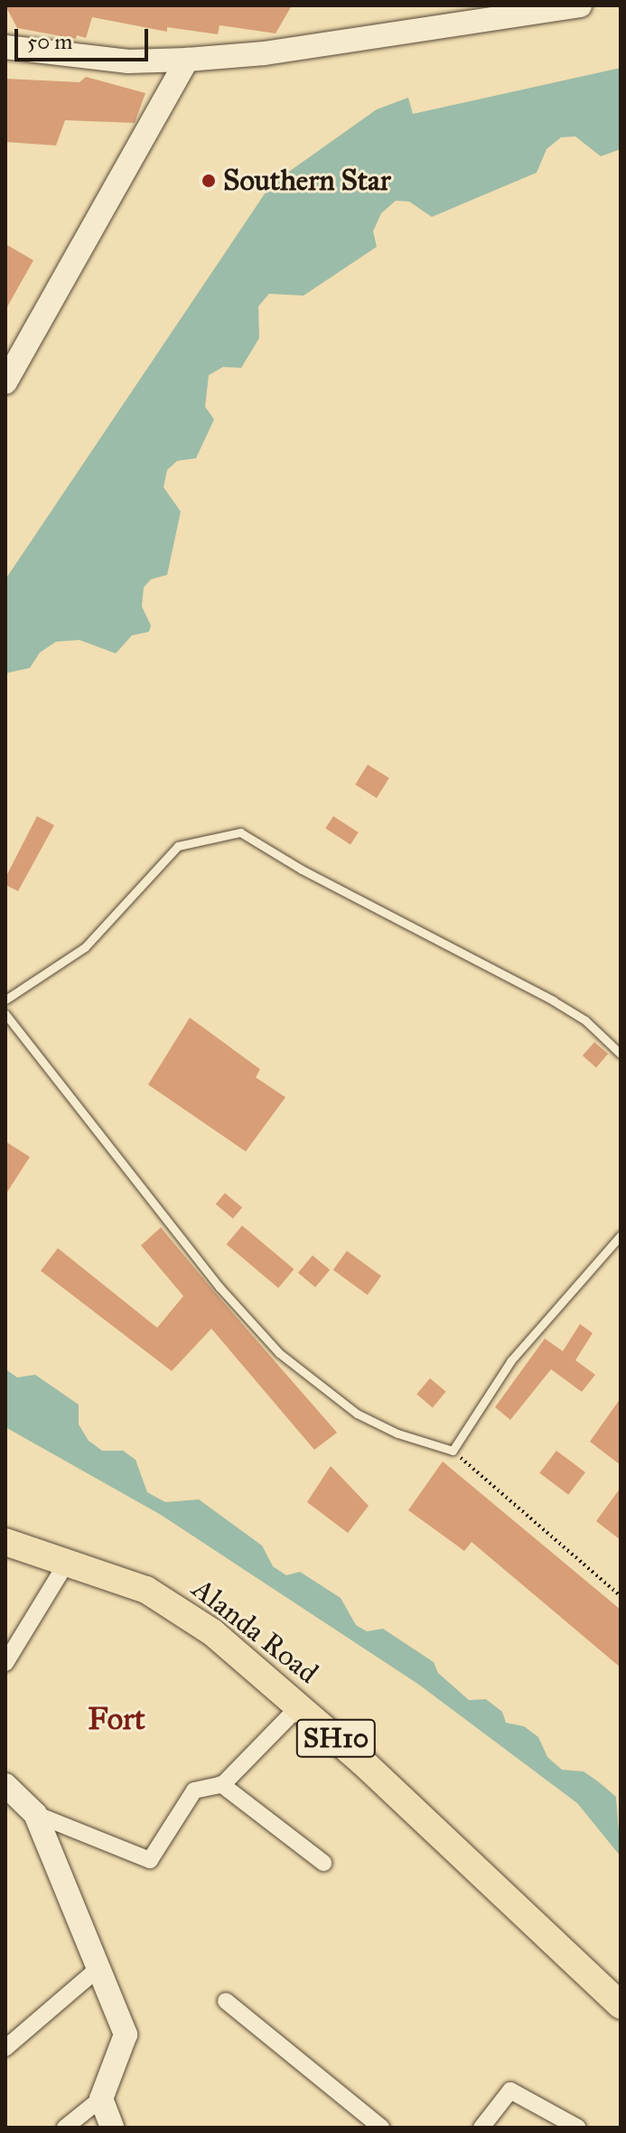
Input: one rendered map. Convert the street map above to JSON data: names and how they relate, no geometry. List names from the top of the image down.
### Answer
{
  "streets": {
    "main road": ["Alanda Road", "SH10"]
  },
  "districts": ["Fort"],
  "places": ["Southern Star"],
  "scale_bar": "50 m"
}
